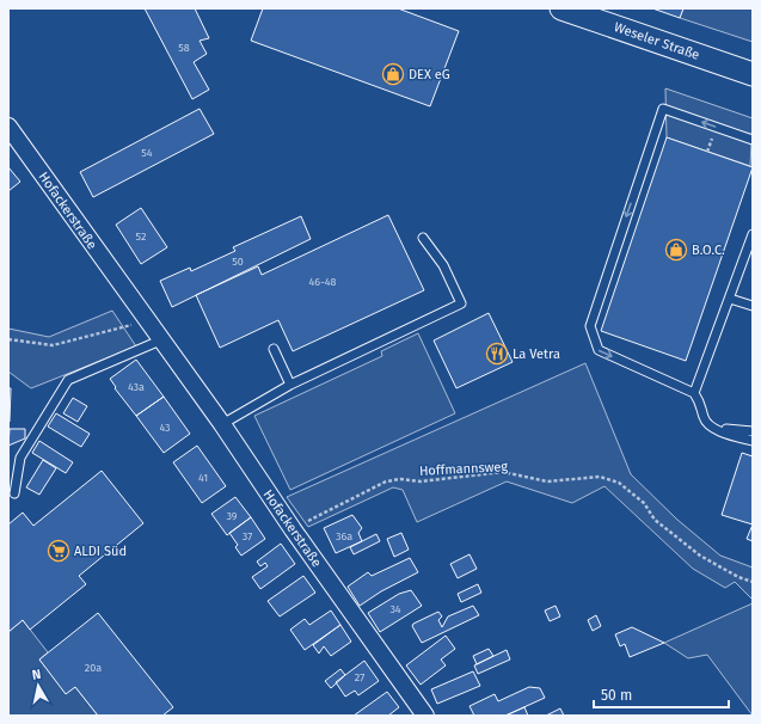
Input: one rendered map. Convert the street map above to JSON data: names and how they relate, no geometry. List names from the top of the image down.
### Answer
{
  "streets": {
    "main road": ["Weseler Straße"],
    "street": ["Hofackerstraße"],
    "path": ["Hoffmannsweg"]
  },
  "crossings": [
    ["Hofackerstraße", "Hoffmannsweg"]
  ],
  "places": {
    "shop": ["DEX eG", "B.O.C."],
    "restaurant": ["La Vetra"],
    "supermarket": ["ALDI Süd"]
  },
  "house_numbers": [
    "58",
    "54",
    "52",
    "50",
    "46-48",
    "43a",
    "43",
    "41",
    "39",
    "37",
    "36a",
    "34",
    "20a",
    "27"
  ],
  "scale_bar": "50 m",
  "north": "top"
}
